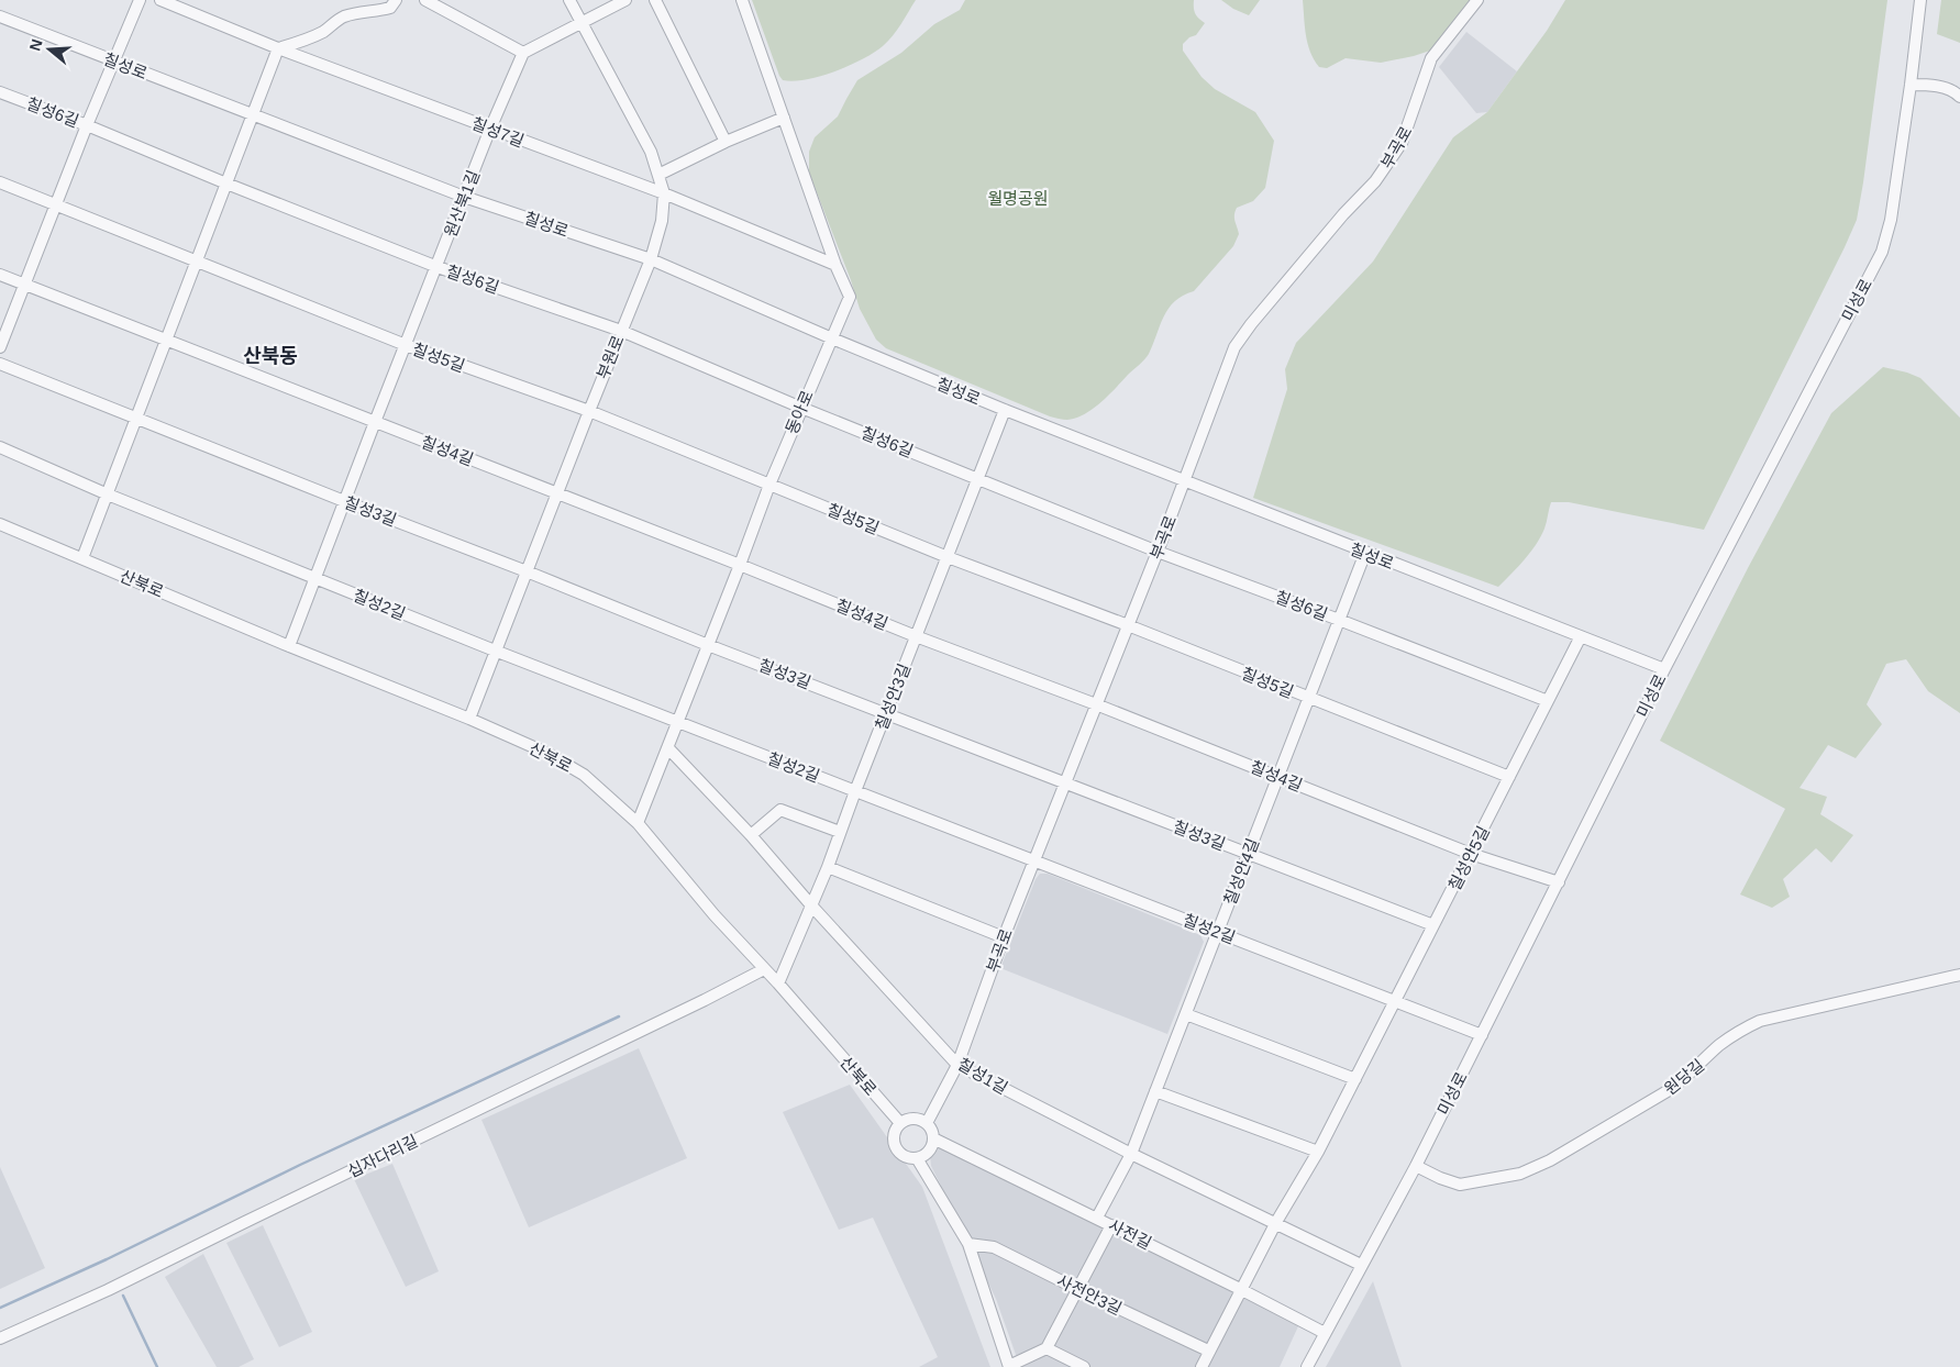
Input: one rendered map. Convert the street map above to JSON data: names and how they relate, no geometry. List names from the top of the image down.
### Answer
{
  "streets": {
    "street": [
      "칠성로",
      "칠성6길",
      "칠성7길",
      "부곡로",
      "원산북1길",
      "미성로",
      "칠성5길",
      "부원로",
      "동아로",
      "칠성4길",
      "칠성3길",
      "산북로",
      "칠성2길",
      "칠성안3길",
      "칠성안5길",
      "칠성안4길",
      "칠성1길",
      "원당길",
      "십자다리길",
      "사전길",
      "사전안3길"
    ]
  },
  "crossings": [
    ["칠성로", "부곡로"],
    ["칠성로", "원산북1길"],
    ["칠성로", "미성로"],
    ["칠성로", "부원로"],
    ["칠성로", "동아로"],
    ["칠성로", "칠성안3길"],
    ["칠성로", "칠성안5길"],
    ["칠성로", "칠성안4길"],
    ["칠성6길", "부곡로"],
    ["칠성6길", "원산북1길"],
    ["칠성6길", "부원로"],
    ["칠성6길", "동아로"],
    ["칠성6길", "칠성안3길"],
    ["칠성6길", "칠성안5길"],
    ["칠성6길", "칠성안4길"],
    ["칠성7길", "원산북1길"],
    ["칠성7길", "부원로"],
    ["칠성7길", "동아로"],
    ["부곡로", "칠성5길"],
    ["부곡로", "칠성4길"],
    ["부곡로", "칠성3길"],
    ["부곡로", "산북로"],
    ["부곡로", "칠성2길"],
    ["부곡로", "칠성1길"],
    ["부곡로", "사전길"],
    ["원산북1길", "칠성5길"],
    ["원산북1길", "칠성4길"],
    ["원산북1길", "칠성3길"],
    ["원산북1길", "산북로"],
    ["원산북1길", "칠성2길"],
    ["미성로", "칠성4길"],
    ["미성로", "칠성2길"],
    ["미성로", "칠성1길"],
    ["미성로", "원당길"],
    ["미성로", "사전길"],
    ["칠성5길", "부원로"],
    ["칠성5길", "동아로"],
    ["칠성5길", "칠성안3길"],
    ["칠성5길", "칠성안5길"],
    ["칠성5길", "칠성안4길"],
    ["부원로", "칠성4길"],
    ["부원로", "칠성3길"],
    ["부원로", "산북로"],
    ["부원로", "칠성2길"],
    ["동아로", "칠성4길"],
    ["동아로", "칠성3길"],
    ["동아로", "산북로"],
    ["동아로", "칠성2길"],
    ["동아로", "칠성1길"],
    ["칠성4길", "칠성안3길"],
    ["칠성4길", "칠성안5길"],
    ["칠성4길", "칠성안4길"],
    ["칠성3길", "칠성안3길"],
    ["칠성3길", "칠성안5길"],
    ["칠성3길", "칠성안4길"],
    ["산북로", "칠성안3길"],
    ["산북로", "십자다리길"],
    ["산북로", "사전길"],
    ["칠성2길", "칠성안3길"],
    ["칠성2길", "칠성안5길"],
    ["칠성2길", "칠성안4길"],
    ["칠성안3길", "칠성1길"],
    ["칠성안5길", "칠성1길"],
    ["칠성안5길", "사전길"],
    ["칠성안5길", "사전안3길"],
    ["칠성안4길", "칠성1길"],
    ["칠성안4길", "사전길"]
  ],
  "districts": ["산북동"],
  "parks": ["월명공원"],
  "north": "left"
}
